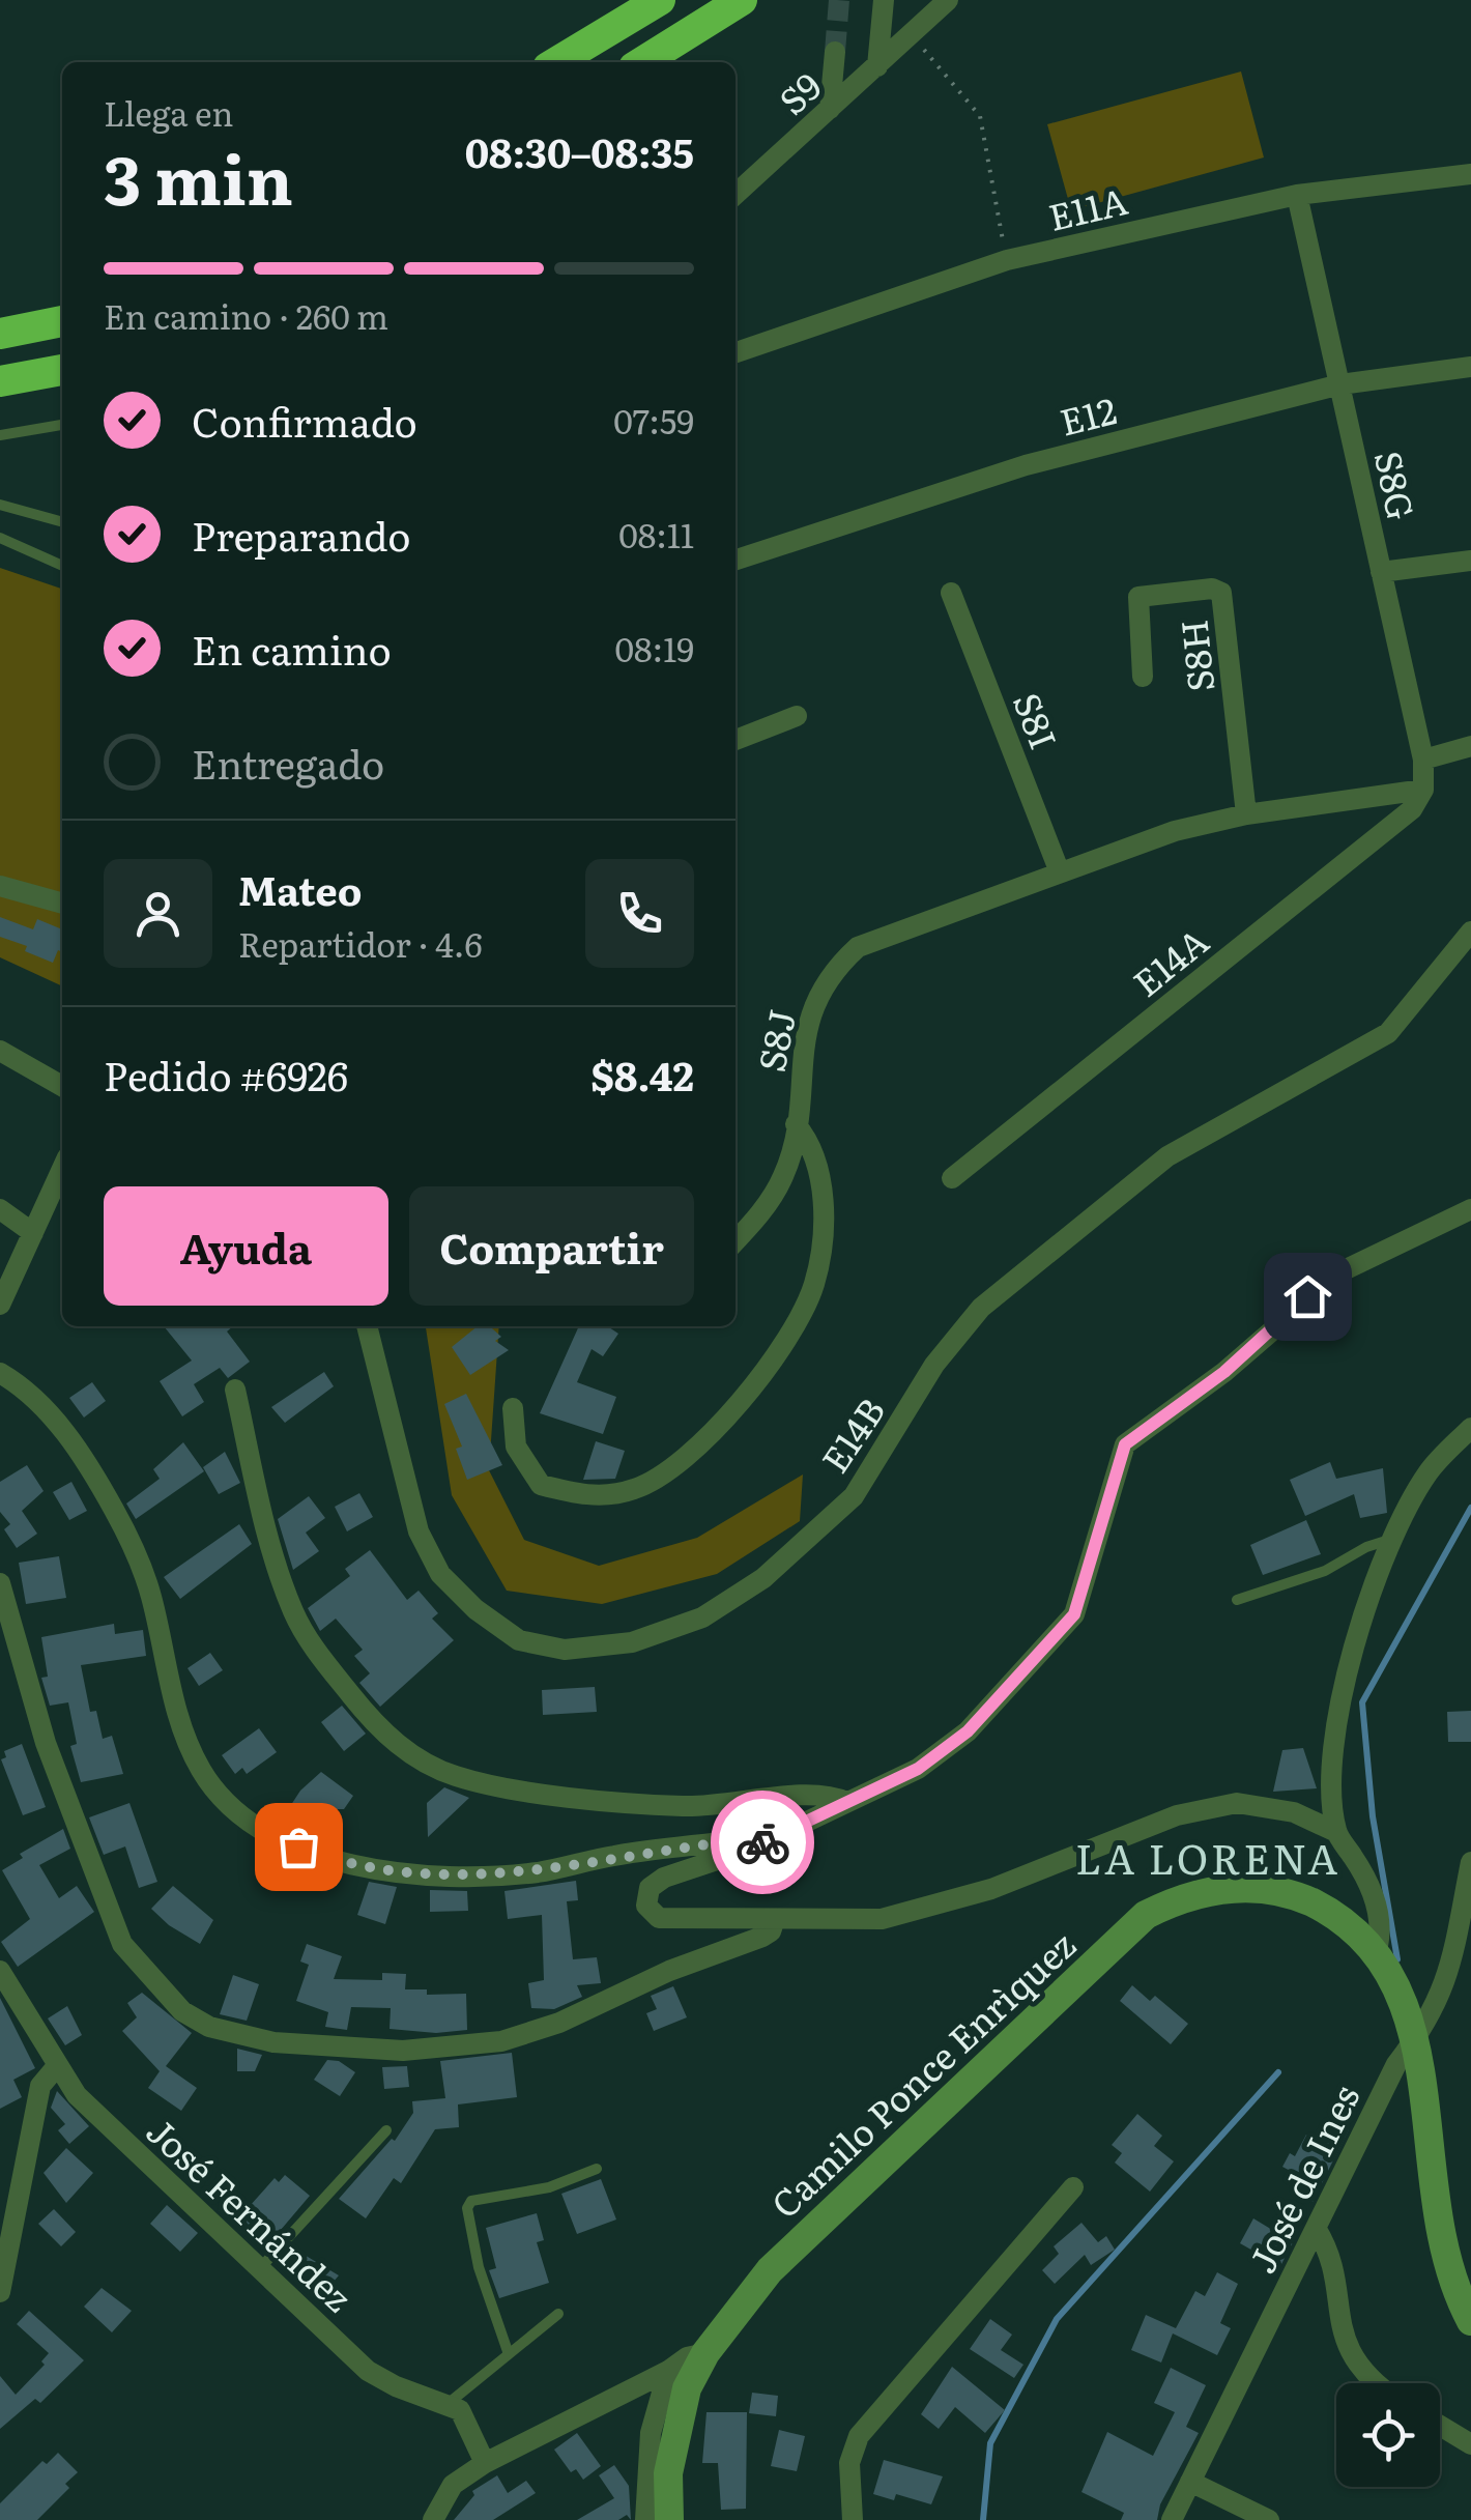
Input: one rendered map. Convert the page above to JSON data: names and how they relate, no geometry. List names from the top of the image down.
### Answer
{
  "streets": {
    "main road": ["Camilo Ponce Enrìquez"],
    "street": [
      "S9",
      "E11A",
      "E12",
      "S8G",
      "S8H",
      "S8I",
      "E14A",
      "S8J",
      "E14B",
      "José de Ines",
      "José Fernández"
    ]
  },
  "crossings": [
    ["E11A", "S8G"],
    ["E12", "S8G"],
    ["S8G", "E14A"],
    ["S8G", "S8J"],
    ["S8H", "S8J"],
    ["S8I", "S8J"],
    ["E14A", "S8J"],
    ["Camilo Ponce Enrìquez", "José de Ines"]
  ],
  "districts": ["LA LORENA"],
  "page": {
    "heading": ["3 min", "Llega en", "08:30–08:35"],
    "panel": [
      "Mateo",
      "Repartidor · 4.6",
      "Pedido #6926",
      "$8.42"
    ],
    "bar": "En camino · 260 m",
    "list": [
      ["Confirmado", "07:59"],
      ["Preparando", "08:11"],
      ["En camino", "08:19"],
      "Entregado"
    ],
    "buttons": ["Ayuda", "Compartir"]
  }
}
